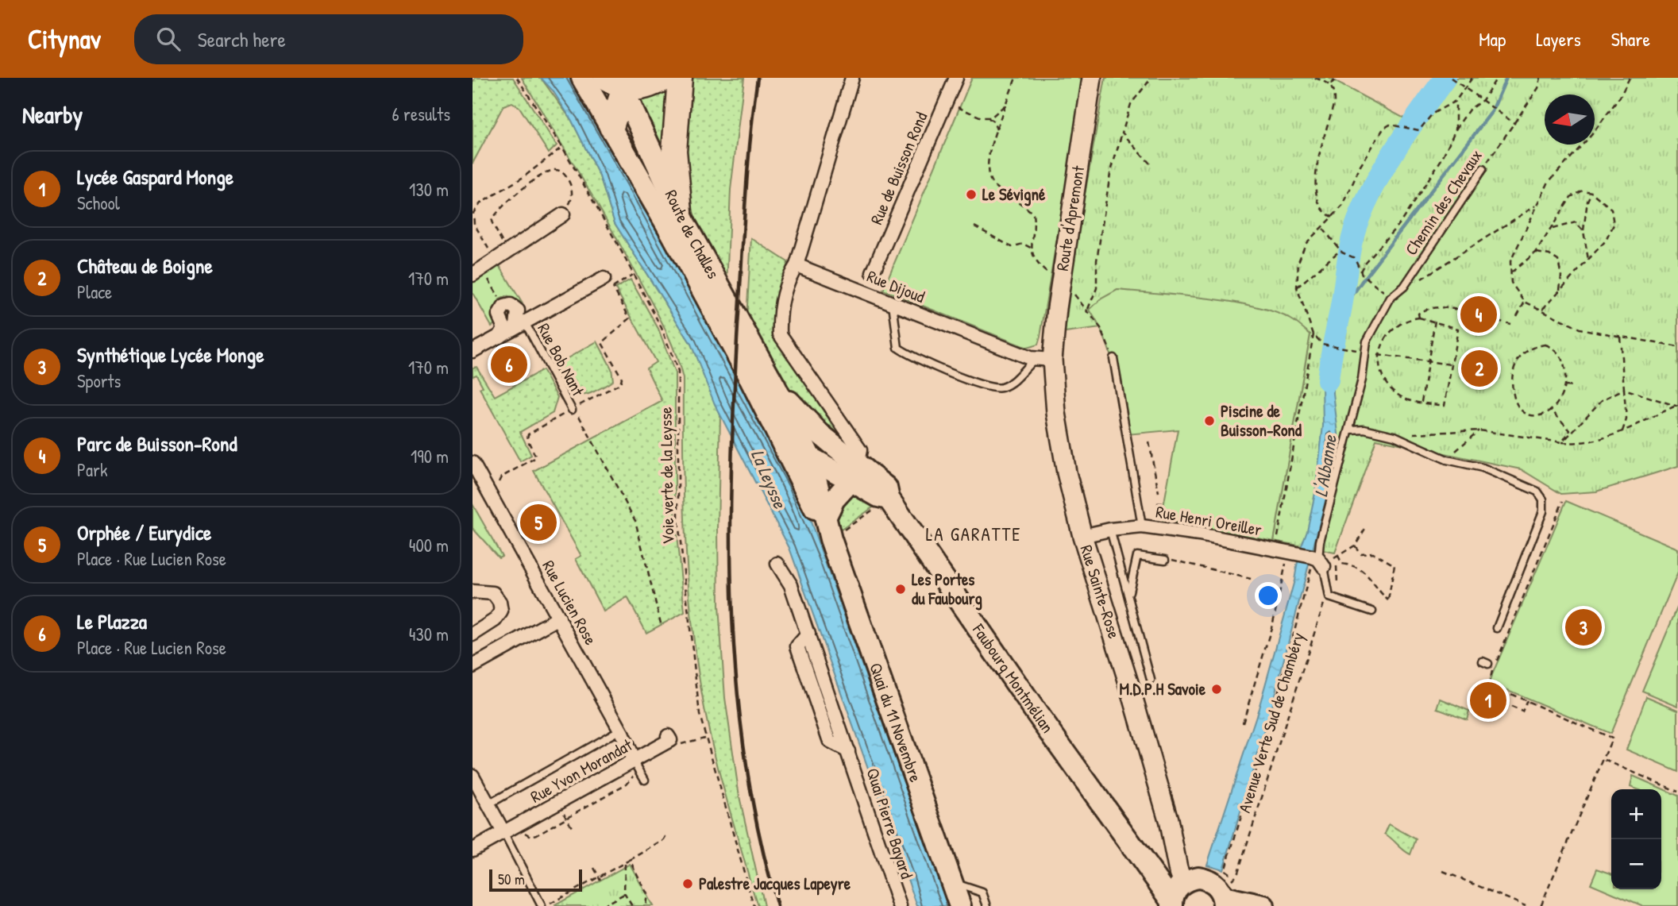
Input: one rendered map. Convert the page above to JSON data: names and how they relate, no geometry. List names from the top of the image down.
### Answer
{
  "streets": {
    "main road": [
      "Route d'Apremont",
      "Route de Challes",
      "Rue Sainte-Rose",
      "Faubourg Montmélian",
      "Quai du 11 Novembre"
    ],
    "street": [
      "Rue de Buisson Rond",
      "Rue Dijoud",
      "Rue Henri Oreiller",
      "Rue Lucien Rose",
      "Rue Yvon Morandat",
      "Quai Pierre Bayard"
    ],
    "lane": ["Chemin des Chevaux", "Rue Bob Nant"],
    "path": ["Voie verte de la Leysse", "Avenue Verte Sud de Chambéry"]
  },
  "crossings": [
    ["Chemin des Chevaux", "Rue Henri Oreiller"],
    ["Chemin des Chevaux", "Avenue Verte Sud de Chambéry"],
    ["Route d'Apremont", "Rue Dijoud"],
    ["Route d'Apremont", "Rue Sainte-Rose"],
    ["Route de Challes", "Faubourg Montmélian"],
    ["Route de Challes", "Quai du 11 Novembre"],
    ["Rue Dijoud", "Rue Sainte-Rose"],
    ["Rue Henri Oreiller", "Rue Sainte-Rose"],
    ["Rue Henri Oreiller", "Avenue Verte Sud de Chambéry"],
    ["Rue Sainte-Rose", "Faubourg Montmélian"],
    ["Rue Lucien Rose", "Rue Yvon Morandat"],
    ["Faubourg Montmélian", "Quai du 11 Novembre"],
    ["Faubourg Montmélian", "Avenue Verte Sud de Chambéry"]
  ],
  "districts": ["LA GARATTE"],
  "water": ["L'Albanne", "La Leysse"],
  "places": [
    "Le Sévigné",
    "Piscine de Buisson-Rond",
    "Les Portes du Faubourg",
    "M.D.P.H Savoie",
    "Palestre Jacques Lapeyre"
  ],
  "scale_bar": "50 m",
  "north": "left",
  "page": {
    "header": "Citynav",
    "search": "Search here",
    "nav": ["Map", "Layers", "Share"],
    "heading": ["Nearby", "6 results"],
    "list": [
      {
        "mark": "1",
        "name": "Lycée Gaspard Monge",
        "note": "School",
        "value": "130 m"
      },
      {
        "mark": "2",
        "name": "Château de Boigne",
        "note": "Place",
        "value": "170 m"
      },
      {
        "mark": "3",
        "name": "Synthétique Lycée Monge",
        "note": "Sports",
        "value": "170 m"
      },
      {
        "mark": "4",
        "name": "Parc de Buisson-Rond",
        "note": "Park",
        "value": "190 m"
      },
      {
        "mark": "5",
        "name": "Orphée / Eurydice",
        "note": "Place · Rue Lucien Rose",
        "value": "400 m"
      },
      {
        "mark": "6",
        "name": "Le Plazza",
        "note": "Place · Rue Lucien Rose",
        "value": "430 m"
      }
    ],
    "pins": [
      "4",
      "6",
      "2",
      "5",
      "3",
      "1"
    ],
    "map_buttons": ["+", "−"],
    "scale": "50 m"
  }
}
